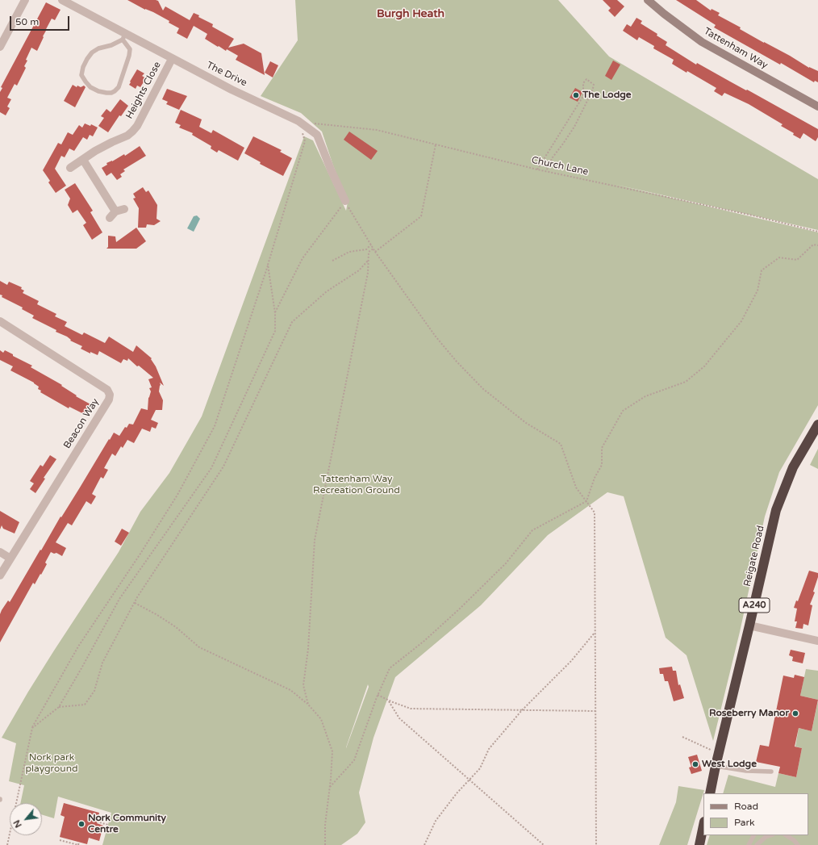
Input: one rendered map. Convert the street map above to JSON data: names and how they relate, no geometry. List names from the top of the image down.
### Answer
{
  "streets": {
    "highway": ["Reigate Road", "A240"],
    "main road": ["Tattenham Way"],
    "street": ["The Drive", "Heights Close", "Beacon Way"],
    "path": ["Church Lane"]
  },
  "crossings": [
    ["The Drive", "Heights Close"],
    ["The Drive", "Church Lane"]
  ],
  "districts": ["Burgh Heath"],
  "parks": ["Tattenham Way Recreation Ground", "Nork park playground"],
  "places": [
    "The Lodge",
    "Roseberry Manor",
    "West Lodge",
    "Nork Community Centre"
  ],
  "legend": ["Road", "Park"],
  "scale_bar": "50 m",
  "north": "bottom left"
}
